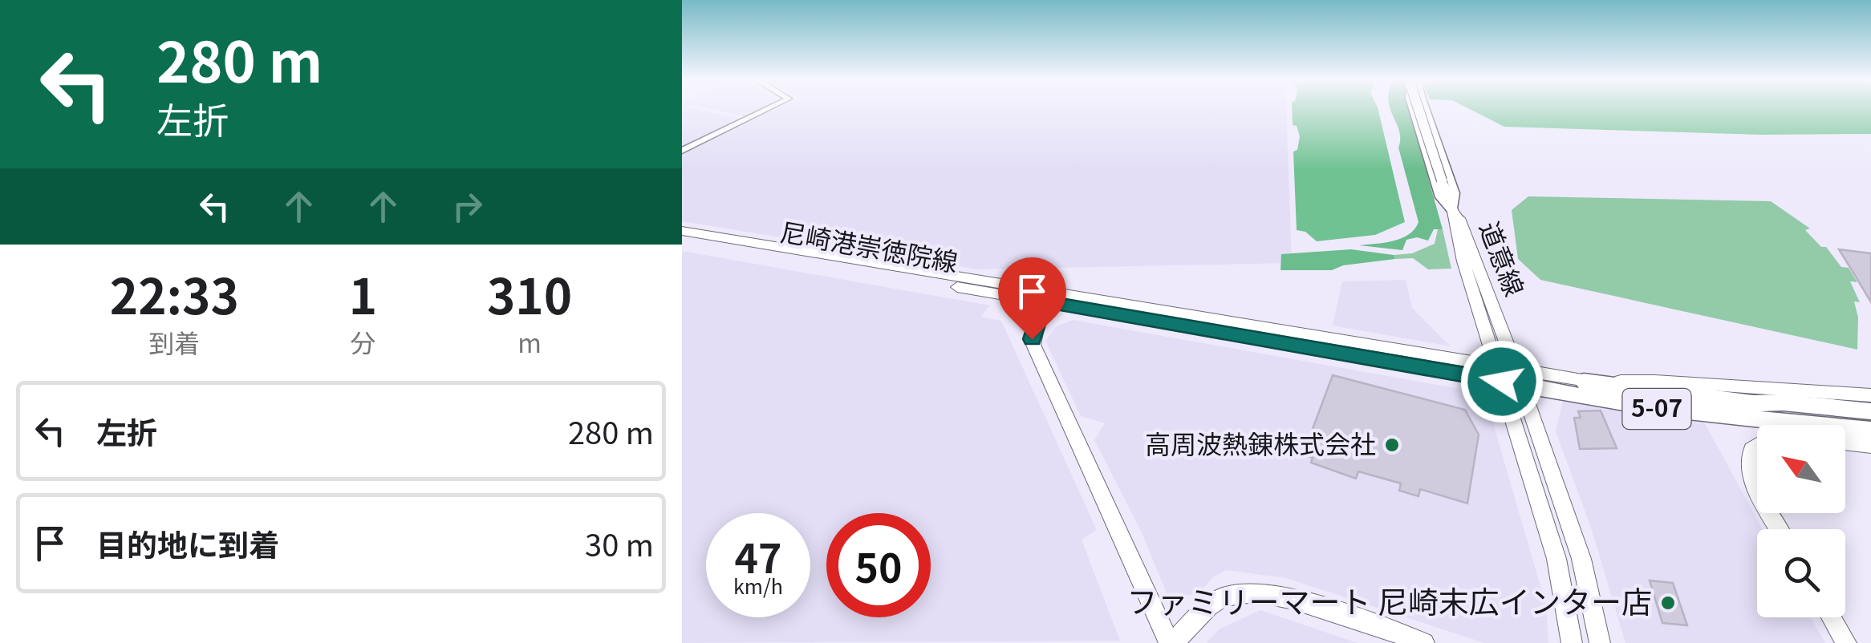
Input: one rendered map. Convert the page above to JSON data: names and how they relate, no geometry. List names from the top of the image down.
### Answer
{
  "streets": {
    "highway": ["5-07"],
    "street": ["尼崎港崇徳院線", "道意線"]
  },
  "crossings": [
    ["尼崎港崇徳院線", "道意線"],
    ["尼崎港崇徳院線", "5-07"],
    ["道意線", "5-07"]
  ],
  "places": ["高周波熱錬株式会社", "ファミリーマート 尼崎末広インター店"],
  "north": "top left",
  "page": {
    "turn": ["280 m", "左折"],
    "eta": [
      "22:33",
      "到着",
      "1",
      "分",
      "310",
      "m"
    ],
    "list": [
      {
        "name": "左折",
        "value": "280 m"
      },
      {
        "name": "目的地に到着",
        "value": "30 m"
      }
    ],
    "speed": "47 km/h",
    "limit": "50"
  }
}
